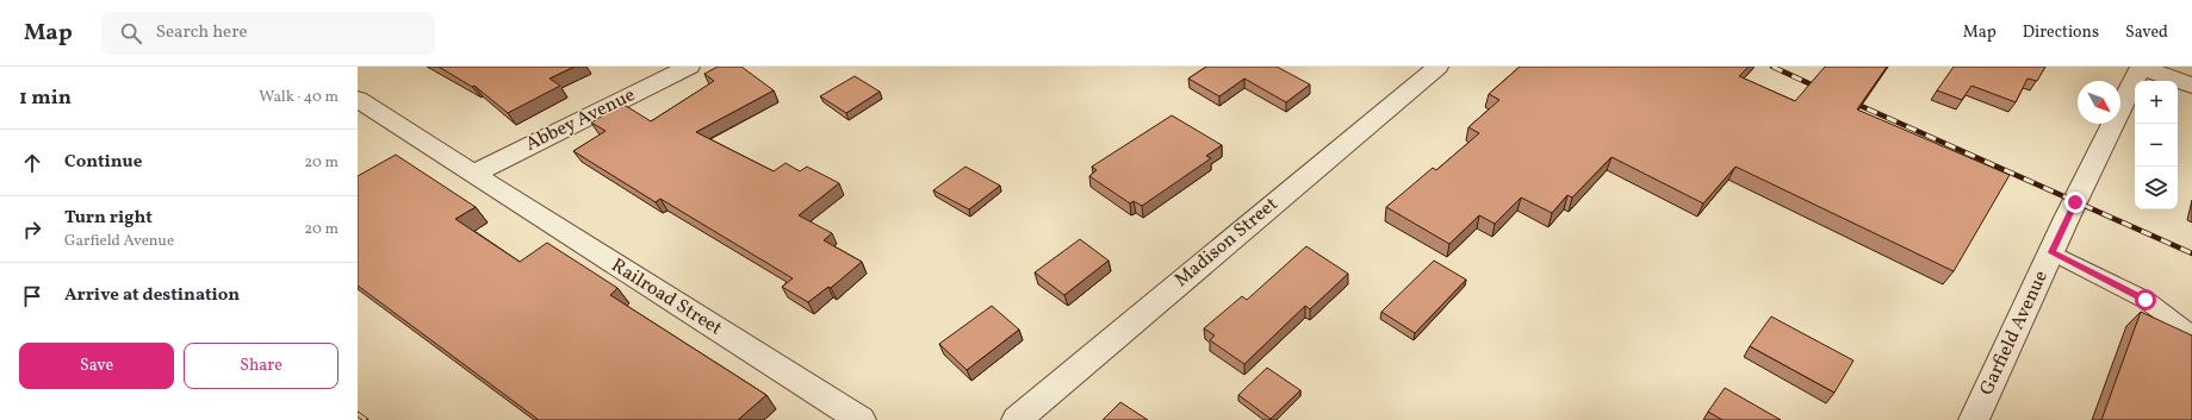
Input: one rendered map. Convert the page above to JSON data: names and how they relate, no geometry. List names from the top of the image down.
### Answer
{
  "streets": {
    "street": [
      "Abbey Avenue",
      "Madison Street",
      "Railroad Street",
      "Garfield Avenue"
    ]
  },
  "crossings": [
    ["Abbey Avenue", "Railroad Street"]
  ],
  "north": "bottom right",
  "page": {
    "header": "Map",
    "search": "Search here",
    "nav": ["Map", "Directions", "Saved"],
    "heading": ["1 min", "Walk · 40 m"],
    "map_buttons": ["+", "−"],
    "list": [
      ["Continue", "20 m"],
      ["Turn right", "Garfield Avenue", "20 m"],
      "Arrive at destination"
    ],
    "buttons": ["Save", "Share"]
  }
}
